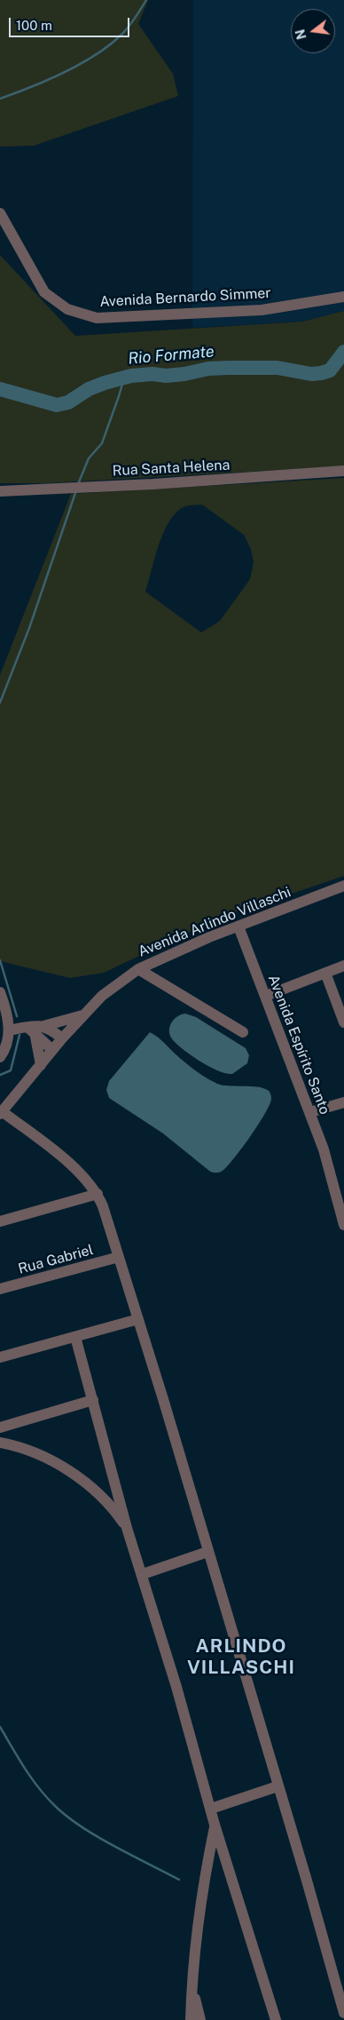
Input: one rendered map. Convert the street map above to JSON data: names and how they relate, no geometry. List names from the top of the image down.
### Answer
{
  "streets": {
    "street": [
      "Avenida Bernardo Simmer",
      "Rua Santa Helena",
      "Avenida Arlindo Villaschi",
      "Avenida Espírito Santo",
      "Rua Gabriel"
    ]
  },
  "crossings": [
    ["Avenida Arlindo Villaschi", "Avenida Espírito Santo"]
  ],
  "districts": ["ARLINDO VILLASCHI"],
  "water": ["Rio Formate"],
  "scale_bar": "100 m",
  "north": "left"
}
